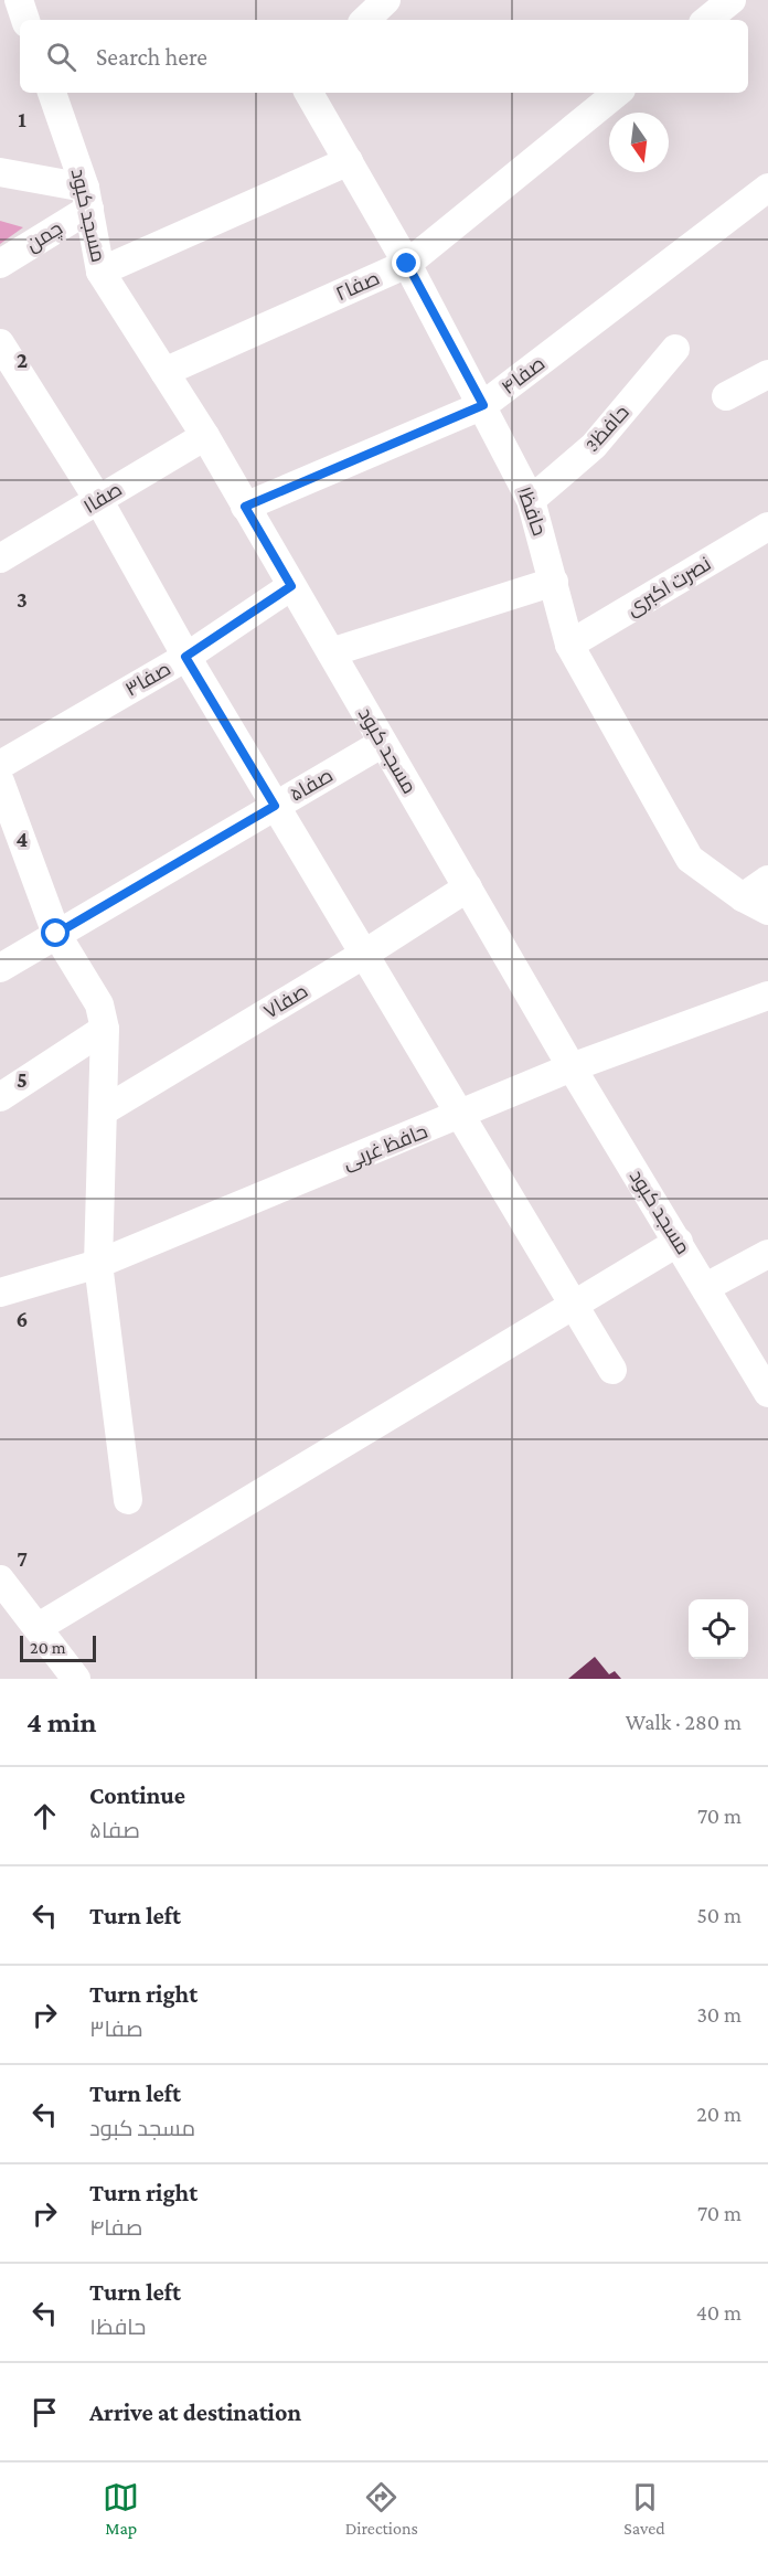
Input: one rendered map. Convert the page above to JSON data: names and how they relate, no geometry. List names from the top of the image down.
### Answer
{
  "streets": {
    "street": [
      "مسجد کبود",
      "چمن",
      "صفا۲",
      "صفا۴",
      "حافظ3",
      "صفا۱",
      "حافظ۱",
      "نصرت اکبری",
      "صفا۳",
      "صفا۵",
      "صفا۷",
      "حافظ غربی"
    ]
  },
  "crossings": [
    ["مسجد کبود", "چمن"],
    ["مسجد کبود", "صفا۲"],
    ["مسجد کبود", "صفا۴"],
    ["مسجد کبود", "صفا۱"],
    ["مسجد کبود", "صفا۳"],
    ["مسجد کبود", "صفا۵"],
    ["مسجد کبود", "صفا۷"],
    ["مسجد کبود", "حافظ غربی"],
    ["صفا۲", "حافظ۱"],
    ["صفا۴", "حافظ۱"],
    ["حافظ3", "حافظ۱"],
    ["حافظ۱", "نصرت اکبری"]
  ],
  "scale_bar": "20 m",
  "north": "bottom",
  "page": {
    "search": "Search here",
    "scale": "20 m",
    "heading": ["4 min", "Walk · 280 m"],
    "list": [
      ["Continue", "صفا۵", "70 m"],
      ["Turn left", "50 m"],
      ["Turn right", "صفا۳", "30 m"],
      ["Turn left", "مسجد کبود", "20 m"],
      ["Turn right", "صفا۴", "70 m"],
      ["Turn left", "حافظ۱", "40 m"],
      "Arrive at destination"
    ],
    "nav": ["Map", "Directions", "Saved"]
  },
  "grid": {
    "rows": [
      "1",
      "2",
      "3",
      "4",
      "5",
      "6",
      "7"
    ]
  }
}
